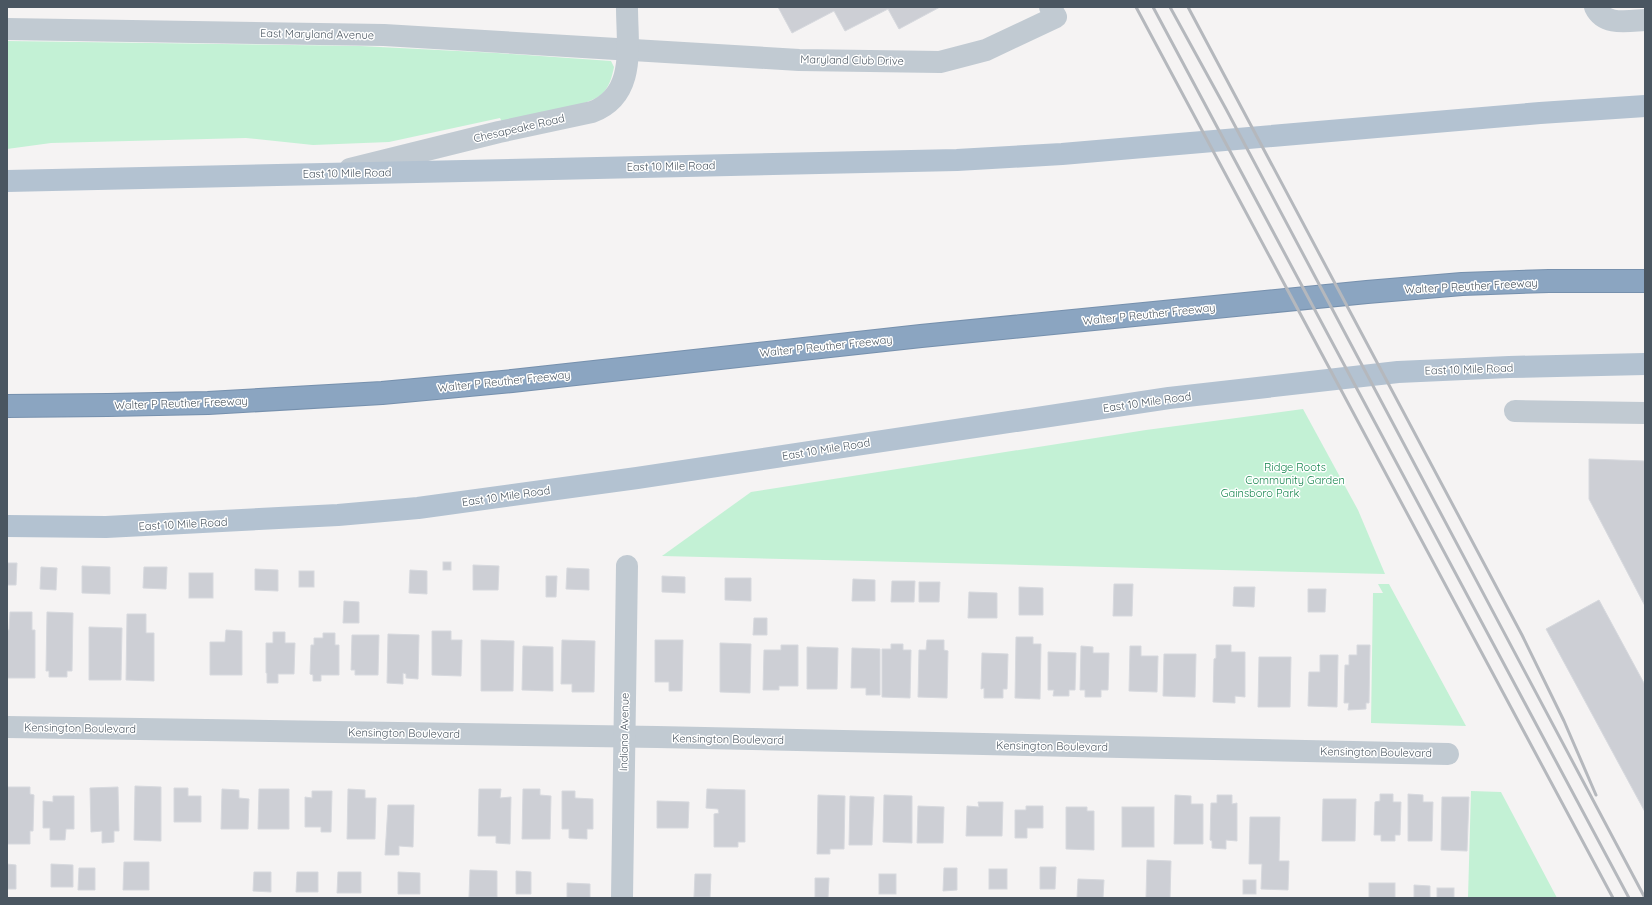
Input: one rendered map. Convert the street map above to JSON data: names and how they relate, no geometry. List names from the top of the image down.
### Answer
{
  "streets": {
    "highway": ["Walter P Reuther Freeway"],
    "main road": ["East 10 Mile Road"],
    "street": [
      "East Maryland Avenue",
      "Maryland Club Drive",
      "Chesapeake Road",
      "Kensington Boulevard",
      "Indiana Avenue"
    ]
  },
  "crossings": [
    ["East Maryland Avenue", "Maryland Club Drive"],
    ["East Maryland Avenue", "Chesapeake Road"],
    ["Maryland Club Drive", "Chesapeake Road"],
    ["Chesapeake Road", "East 10 Mile Road"],
    ["Kensington Boulevard", "Indiana Avenue"]
  ],
  "parks": ["Ridge Roots Community Garden", "Gainsboro Park"]
}
